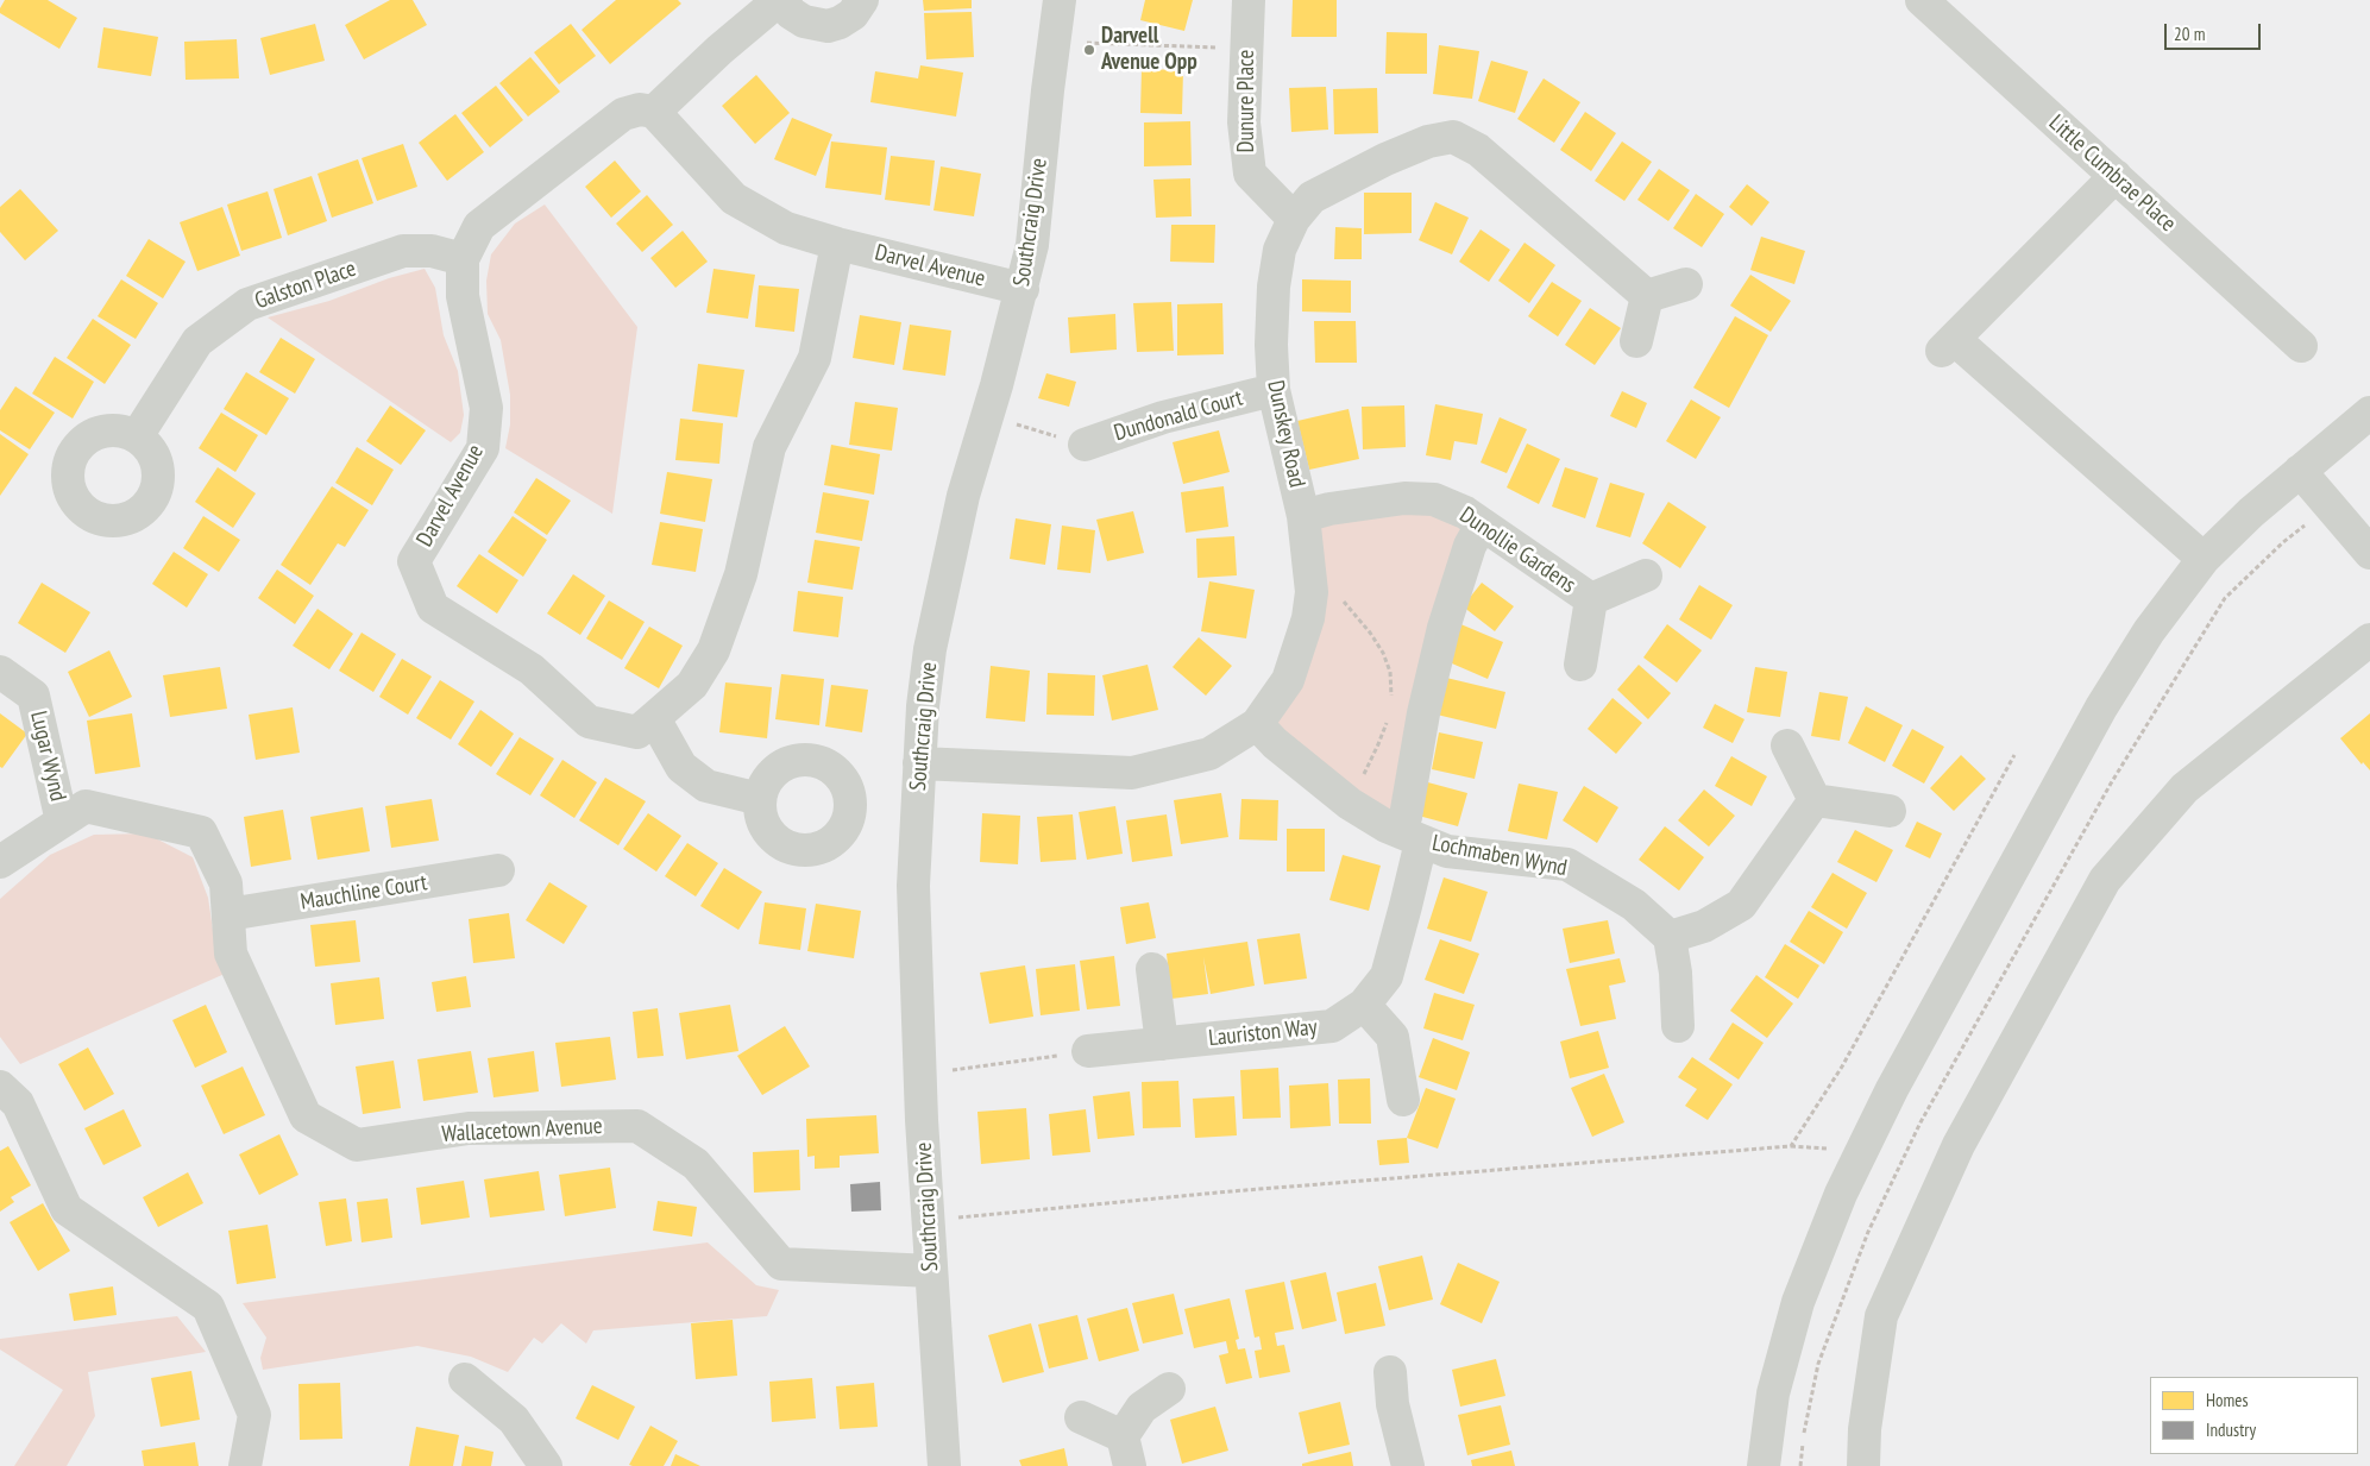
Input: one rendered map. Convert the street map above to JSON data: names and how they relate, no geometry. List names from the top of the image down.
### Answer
{
  "streets": {
    "street": [
      "Dunure Place",
      "Little Cumbrae Place",
      "Southcraig Drive",
      "Darvel Avenue",
      "Galston Place",
      "Dundonald Court",
      "Dunskey Road",
      "Dunollie Gardens",
      "Lugar Wynd",
      "Lochmaben Wynd",
      "Mauchline Court",
      "Lauriston Way",
      "Wallacetown Avenue"
    ]
  },
  "crossings": [
    ["Dunure Place", "Dunskey Road"],
    ["Southcraig Drive", "Darvel Avenue"],
    ["Southcraig Drive", "Dunskey Road"],
    ["Southcraig Drive", "Wallacetown Avenue"],
    ["Darvel Avenue", "Galston Place"],
    ["Dundonald Court", "Dunskey Road"],
    ["Dunskey Road", "Dunollie Gardens"],
    ["Dunskey Road", "Lochmaben Wynd"],
    ["Dunollie Gardens", "Lauriston Way"],
    ["Lugar Wynd", "Wallacetown Avenue"],
    ["Lochmaben Wynd", "Lauriston Way"],
    ["Mauchline Court", "Wallacetown Avenue"]
  ],
  "places": ["Darvell Avenue Opp"],
  "legend": ["Homes", "Industry"],
  "scale_bar": "20 m"
}
